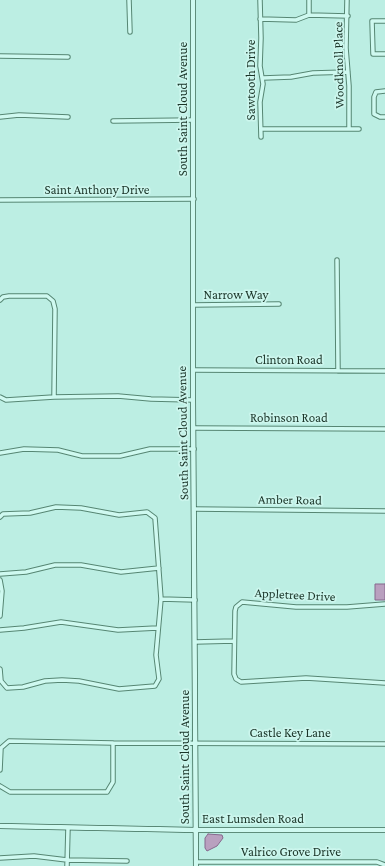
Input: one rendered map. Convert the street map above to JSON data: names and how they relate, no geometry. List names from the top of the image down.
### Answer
{
  "streets": {
    "street": [
      "Woodknoll Place",
      "Sawtooth Drive",
      "South Saint Cloud Avenue",
      "Saint Anthony Drive",
      "Narrow Way",
      "Clinton Road",
      "Robinson Road",
      "Amber Road",
      "Appletree Drive",
      "Castle Key Lane",
      "East Lumsden Road",
      "Valrico Grove Drive"
    ]
  },
  "crossings": [
    ["South Saint Cloud Avenue", "Saint Anthony Drive"],
    ["South Saint Cloud Avenue", "Narrow Way"],
    ["South Saint Cloud Avenue", "Clinton Road"],
    ["South Saint Cloud Avenue", "Robinson Road"],
    ["South Saint Cloud Avenue", "Amber Road"],
    ["South Saint Cloud Avenue", "Castle Key Lane"],
    ["South Saint Cloud Avenue", "East Lumsden Road"],
    ["South Saint Cloud Avenue", "Valrico Grove Drive"]
  ]
}
